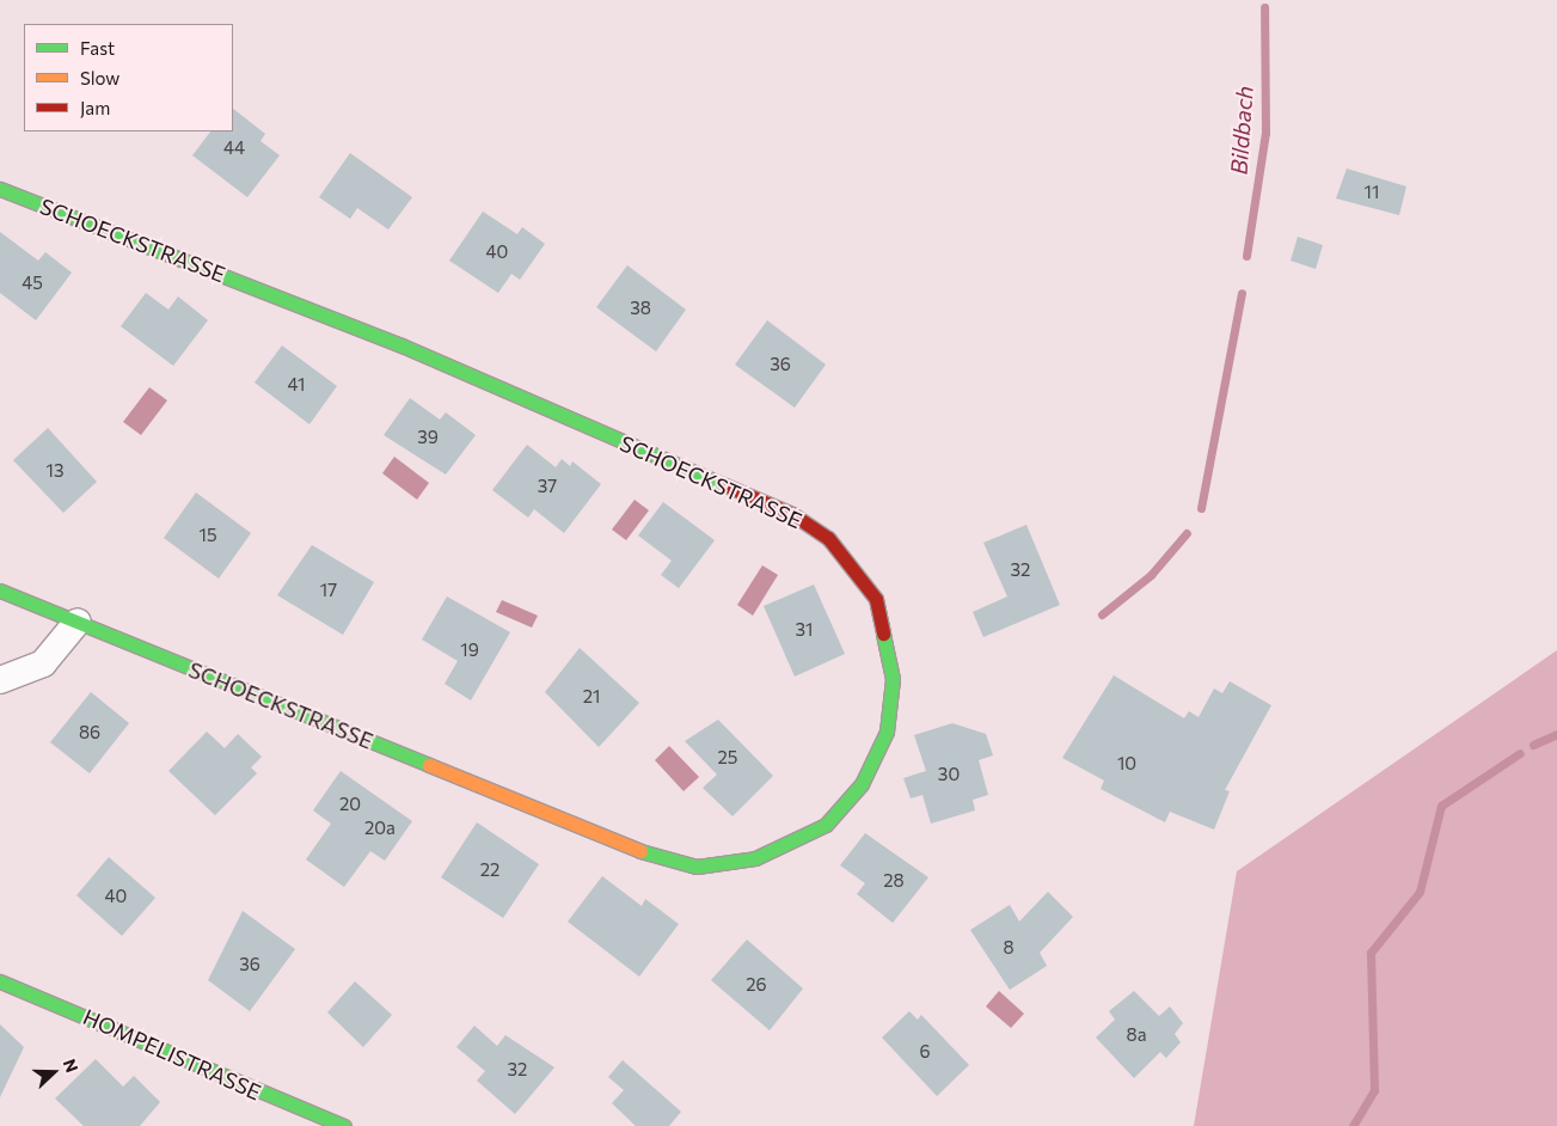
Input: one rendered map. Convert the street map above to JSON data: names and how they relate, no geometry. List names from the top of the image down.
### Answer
{
  "streets": {
    "street": ["SCHOECKSTRASSE", "HOMPELISTRASSE"]
  },
  "water": ["Bildbach"],
  "house_numbers": [
    "44",
    "11",
    "40",
    "45",
    "38",
    "36",
    "41",
    "39",
    "13",
    "37",
    "15",
    "32",
    "17",
    "31",
    "19",
    "21",
    "86",
    "25",
    "10",
    "30",
    "20",
    "20a",
    "22",
    "28",
    "40",
    "8",
    "36",
    "26",
    "8a",
    "6",
    "32"
  ],
  "legend": ["Fast", "Slow", "Jam"],
  "north": "right"
}
